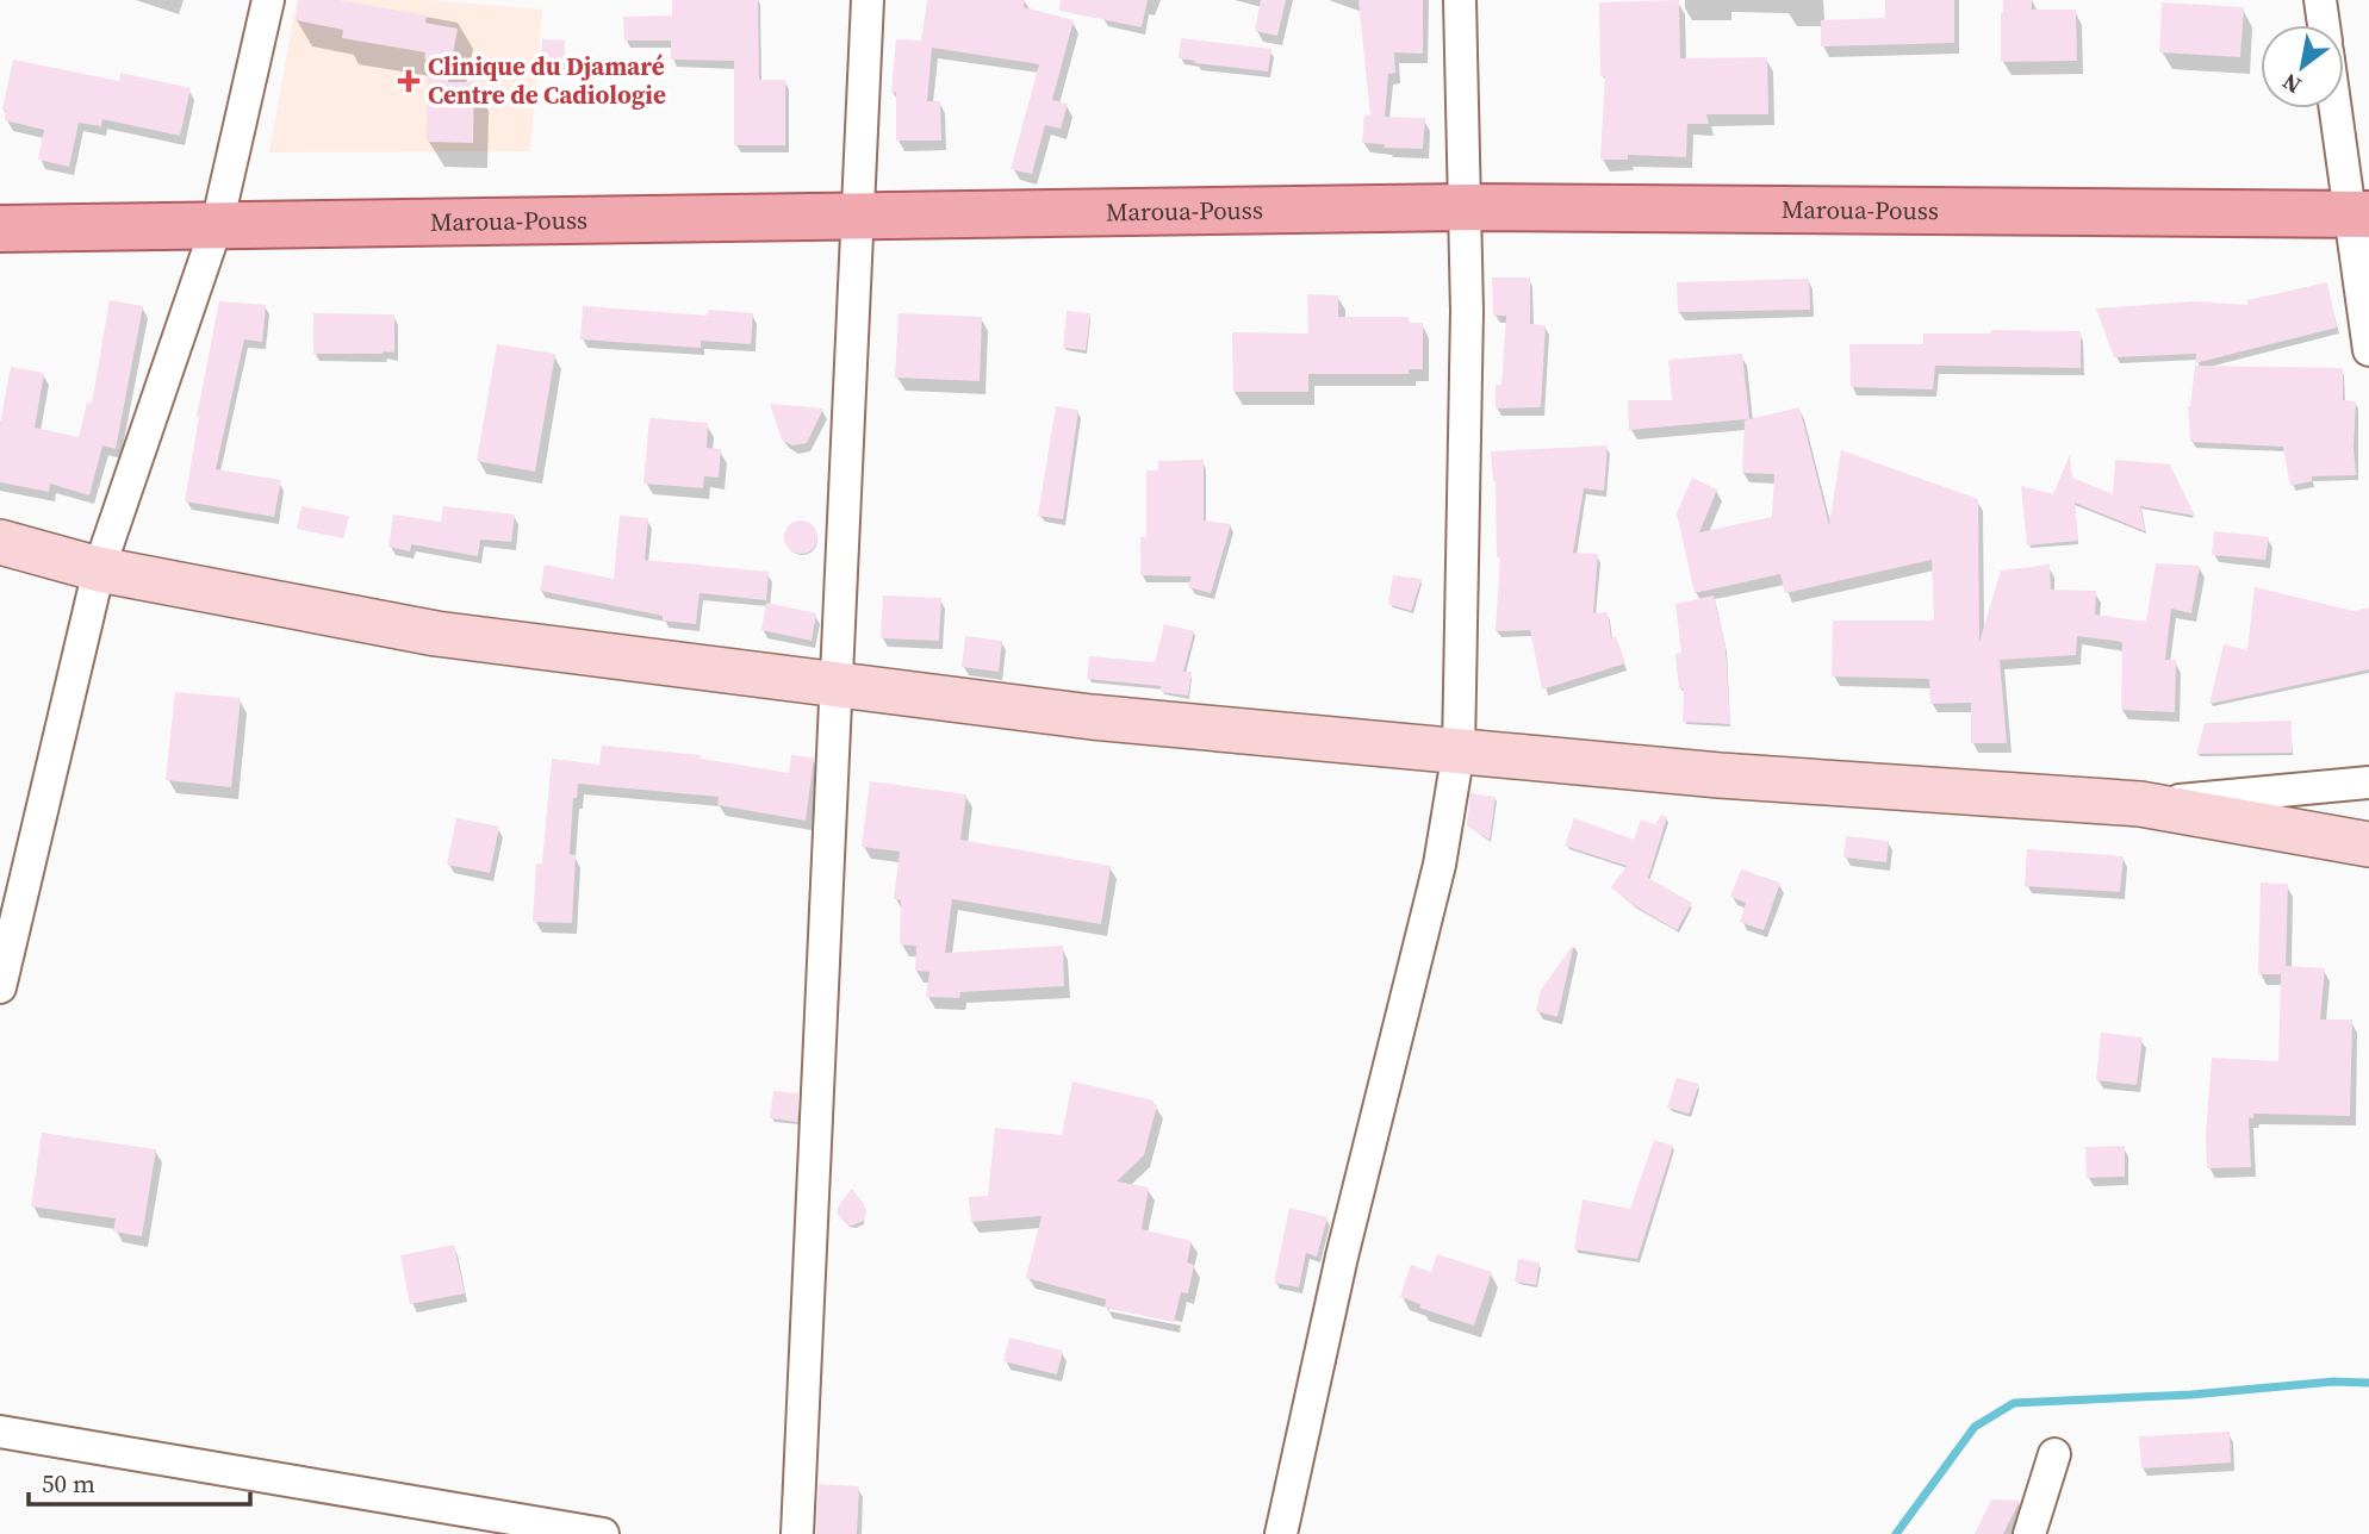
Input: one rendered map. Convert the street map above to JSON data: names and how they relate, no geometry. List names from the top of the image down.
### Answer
{
  "streets": {
    "main road": ["Maroua-Pouss"]
  },
  "places": {
    "health": ["Clinique du Djamaré Centre de Cadiologie"]
  },
  "scale_bar": "50 m",
  "north": "bottom left"
}
